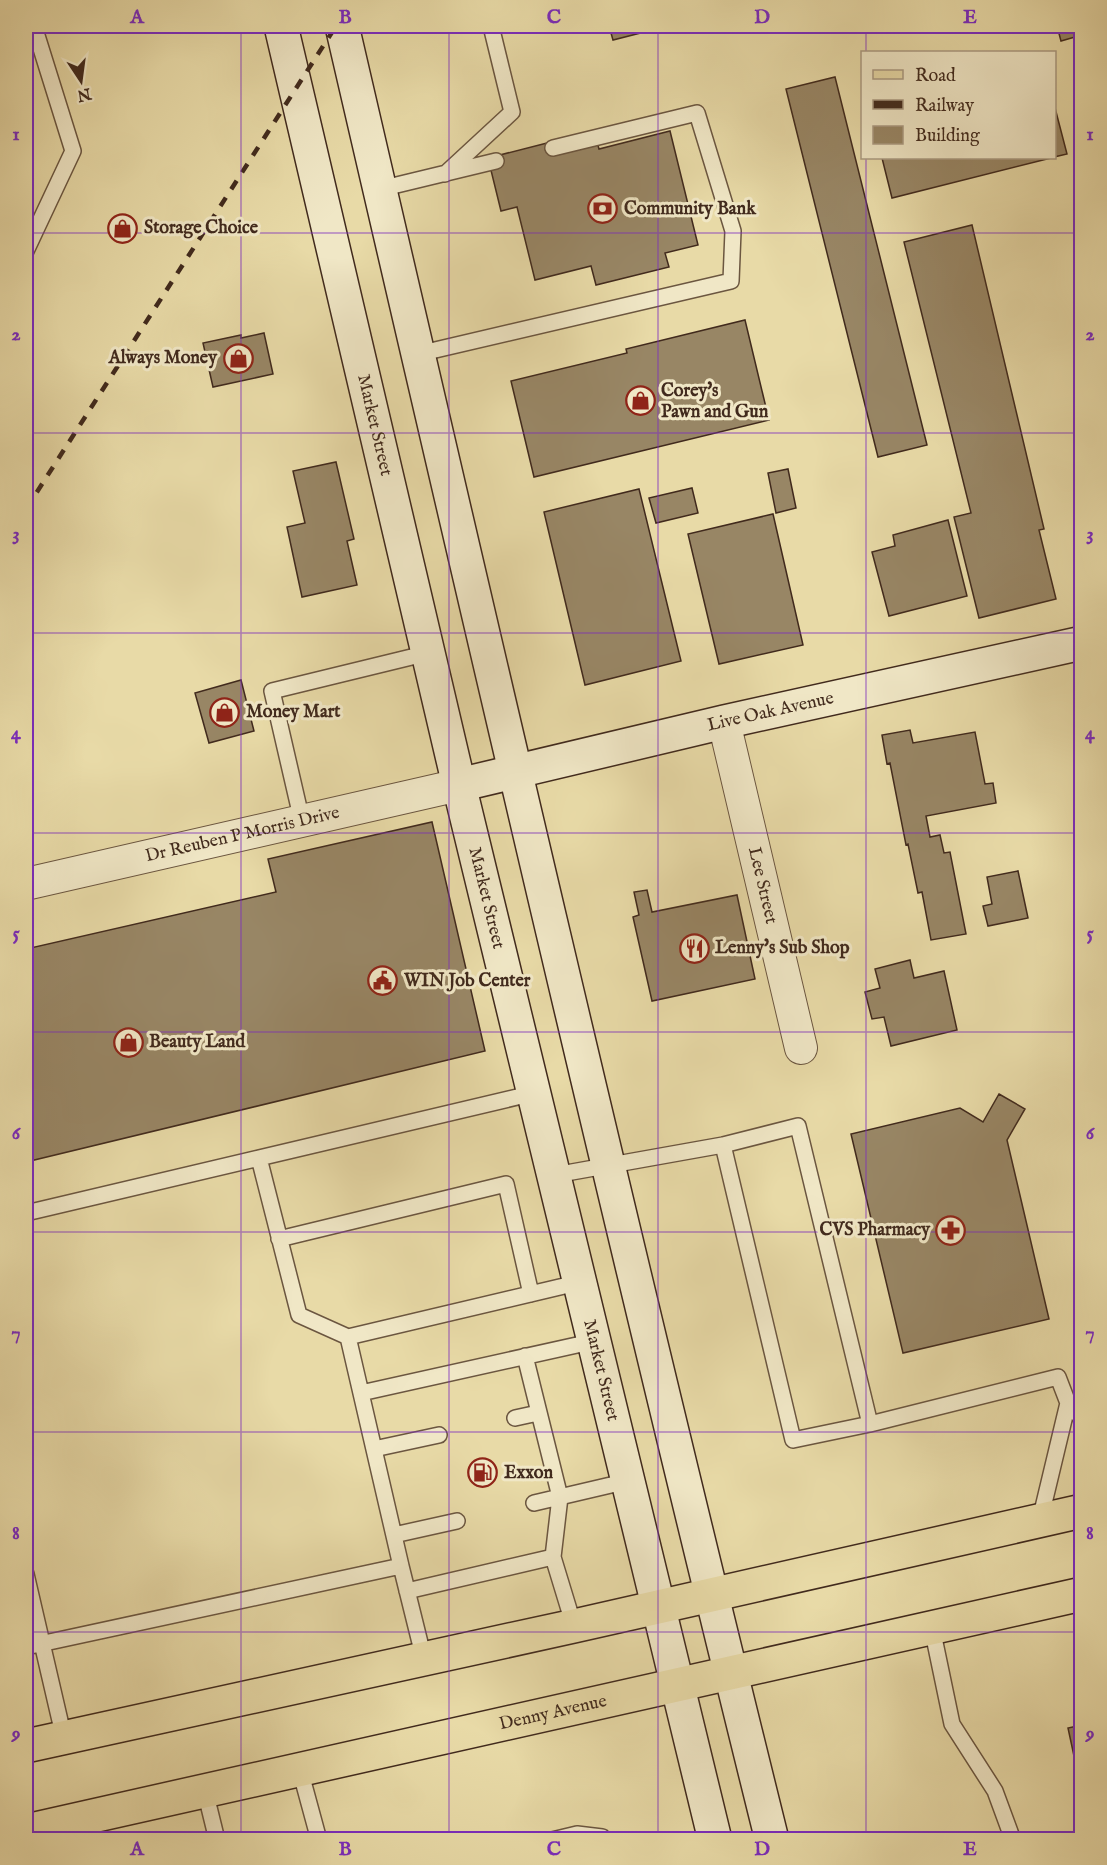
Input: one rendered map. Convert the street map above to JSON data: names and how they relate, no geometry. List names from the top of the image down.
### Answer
{
  "streets": {
    "main road": ["Market Street", "Live Oak Avenue", "Denny Avenue"],
    "street": ["Dr Reuben P Morris Drive", "Lee Street"]
  },
  "crossings": [
    ["Market Street", "Live Oak Avenue"],
    ["Market Street", "Dr Reuben P Morris Drive"],
    ["Market Street", "Denny Avenue"],
    ["Live Oak Avenue", "Dr Reuben P Morris Drive"],
    ["Live Oak Avenue", "Lee Street"]
  ],
  "places": {
    "bank": ["Community Bank"],
    "shop": [
      "Storage Choice",
      "Always Money",
      "Corey's Pawn and Gun",
      "Money Mart",
      "Beauty Land"
    ],
    "restaurant": ["Lenny's Sub Shop"],
    "public building": ["WIN Job Center"],
    "pharmacy": ["CVS Pharmacy"],
    "fuel station": ["Exxon"]
  },
  "legend": ["Road", "Railway", "Building"],
  "north": "bottom",
  "grid": {
    "columns": [
      "A",
      "B",
      "C",
      "D",
      "E"
    ],
    "rows": [
      "1",
      "2",
      "3",
      "4",
      "5",
      "6",
      "7",
      "8",
      "9"
    ]
  }
}
